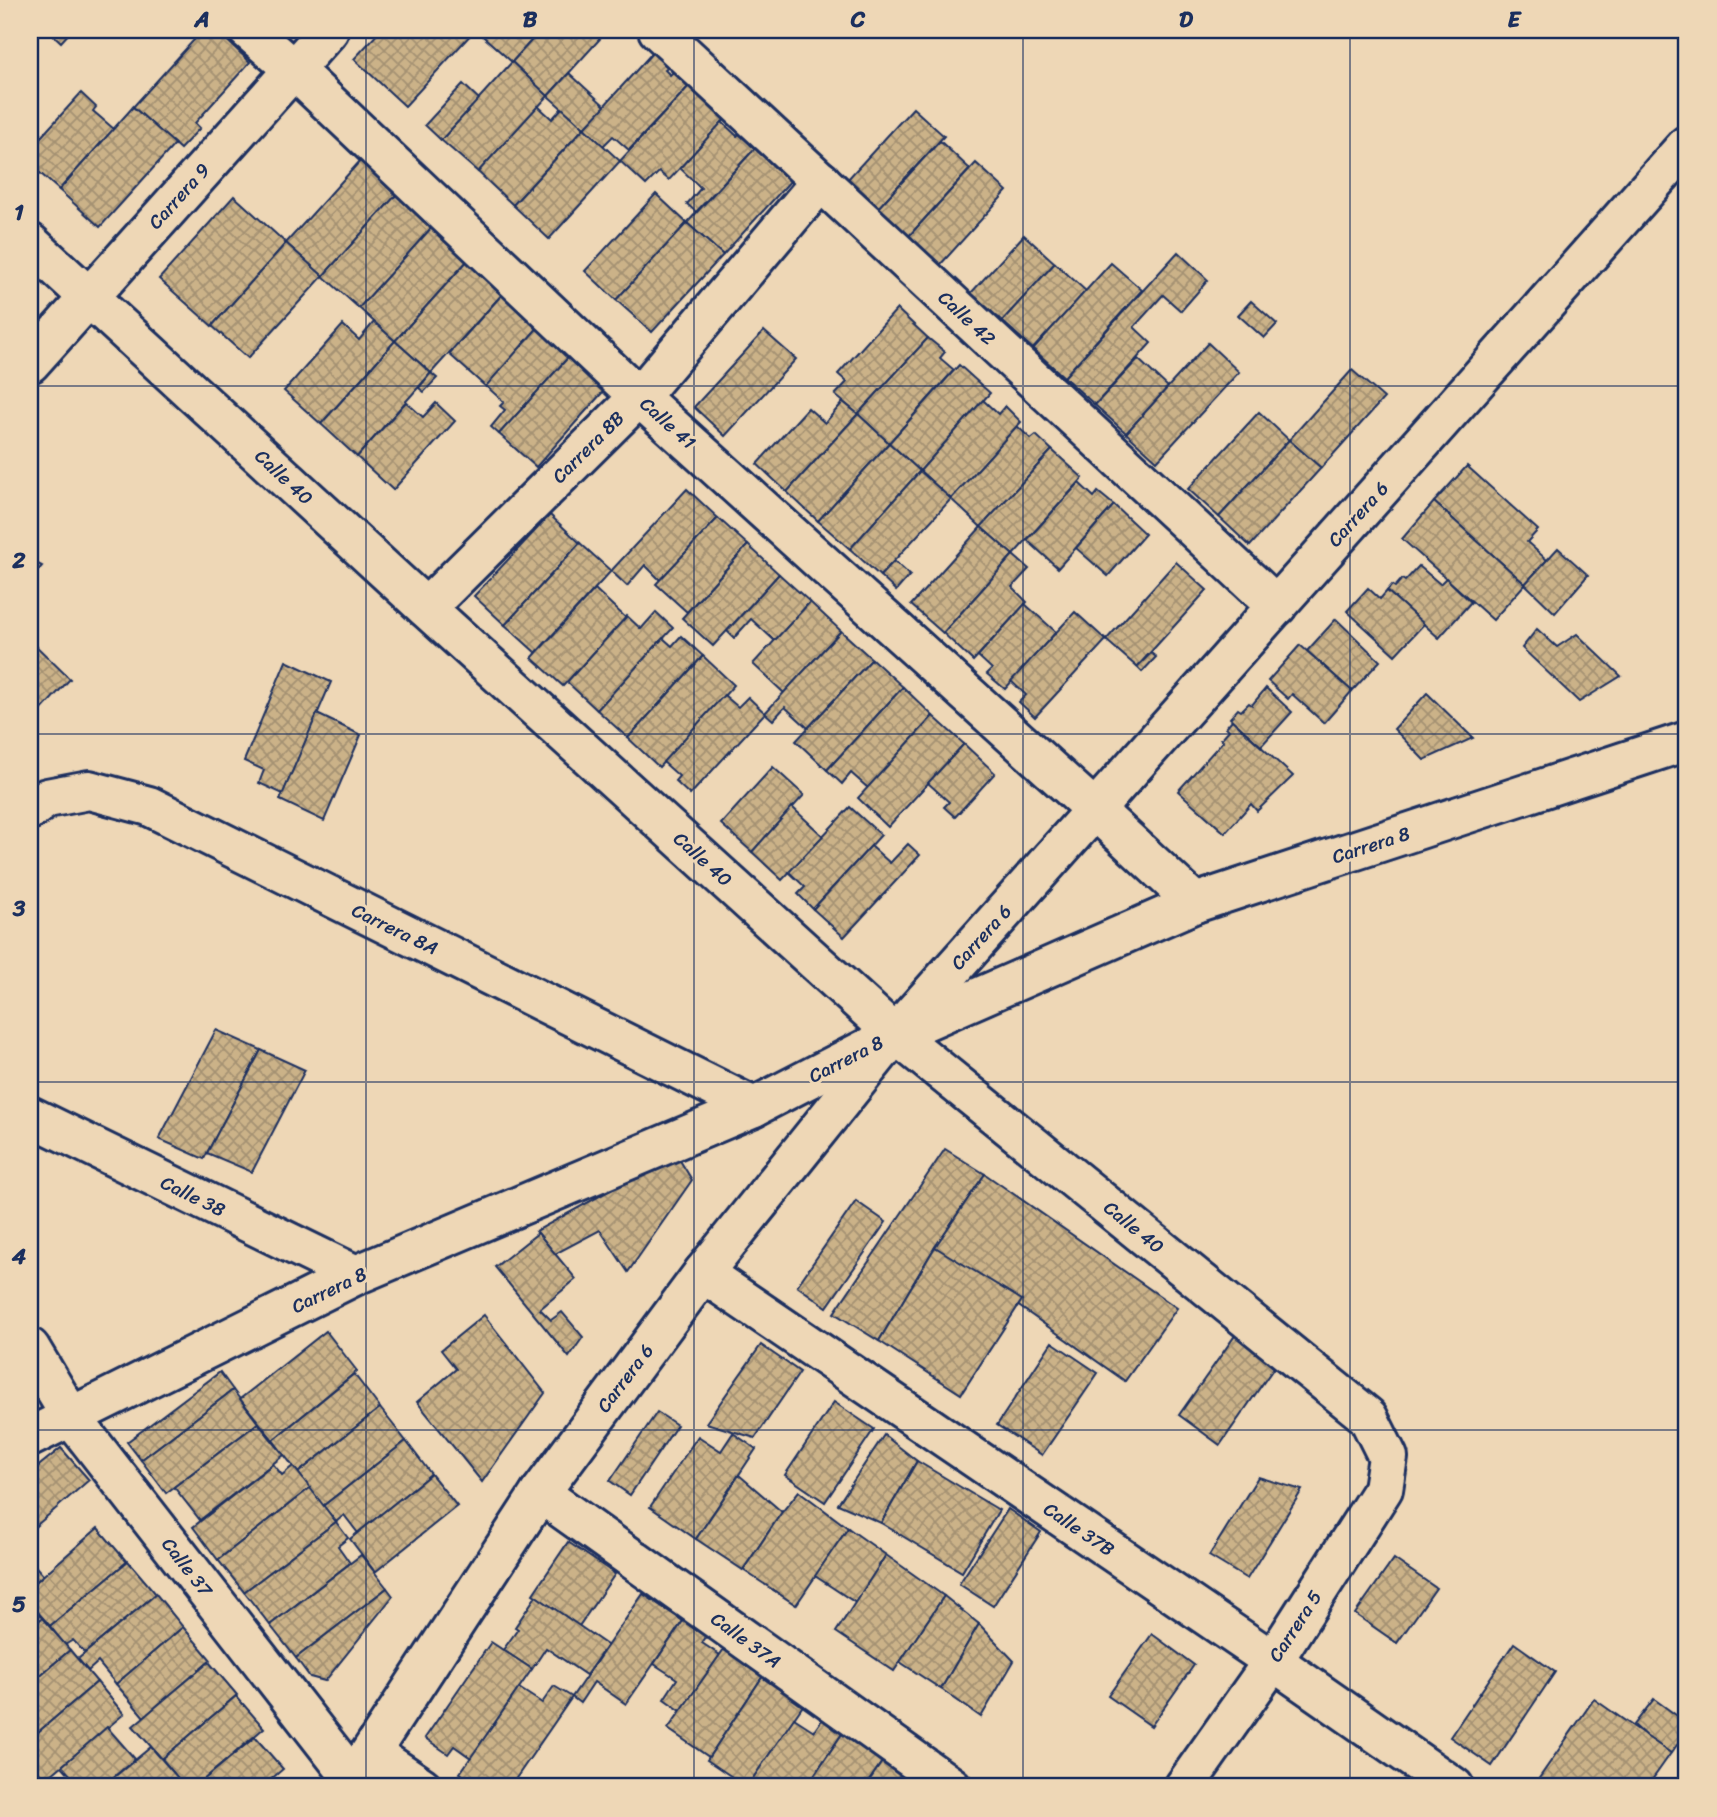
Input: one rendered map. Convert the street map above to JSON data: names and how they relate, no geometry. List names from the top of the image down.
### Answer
{
  "streets": {
    "street": [
      "Carrera 9",
      "Calle 42",
      "Calle 41",
      "Carrera 8B",
      "Calle 40",
      "Carrera 6",
      "Carrera 8",
      "Carrera 8A",
      "Calle 38",
      "Calle 37B",
      "Calle 37",
      "Carrera 5",
      "Calle 37A"
    ]
  },
  "crossings": [
    ["Carrera 9", "Calle 41"],
    ["Carrera 9", "Calle 40"],
    ["Calle 42", "Carrera 8B"],
    ["Calle 42", "Carrera 6"],
    ["Calle 41", "Carrera 8B"],
    ["Calle 41", "Carrera 6"],
    ["Calle 41", "Carrera 8"],
    ["Carrera 8B", "Calle 40"],
    ["Calle 40", "Carrera 6"],
    ["Calle 40", "Carrera 8"],
    ["Calle 40", "Carrera 5"],
    ["Carrera 6", "Carrera 8"],
    ["Carrera 6", "Calle 37B"],
    ["Carrera 6", "Calle 37"],
    ["Carrera 6", "Calle 37A"],
    ["Carrera 8", "Carrera 8A"],
    ["Carrera 8", "Calle 38"],
    ["Carrera 8", "Calle 37"],
    ["Calle 37B", "Carrera 5"]
  ],
  "grid": {
    "columns": [
      "A",
      "B",
      "C",
      "D",
      "E"
    ],
    "rows": [
      "1",
      "2",
      "3",
      "4",
      "5"
    ]
  }
}
